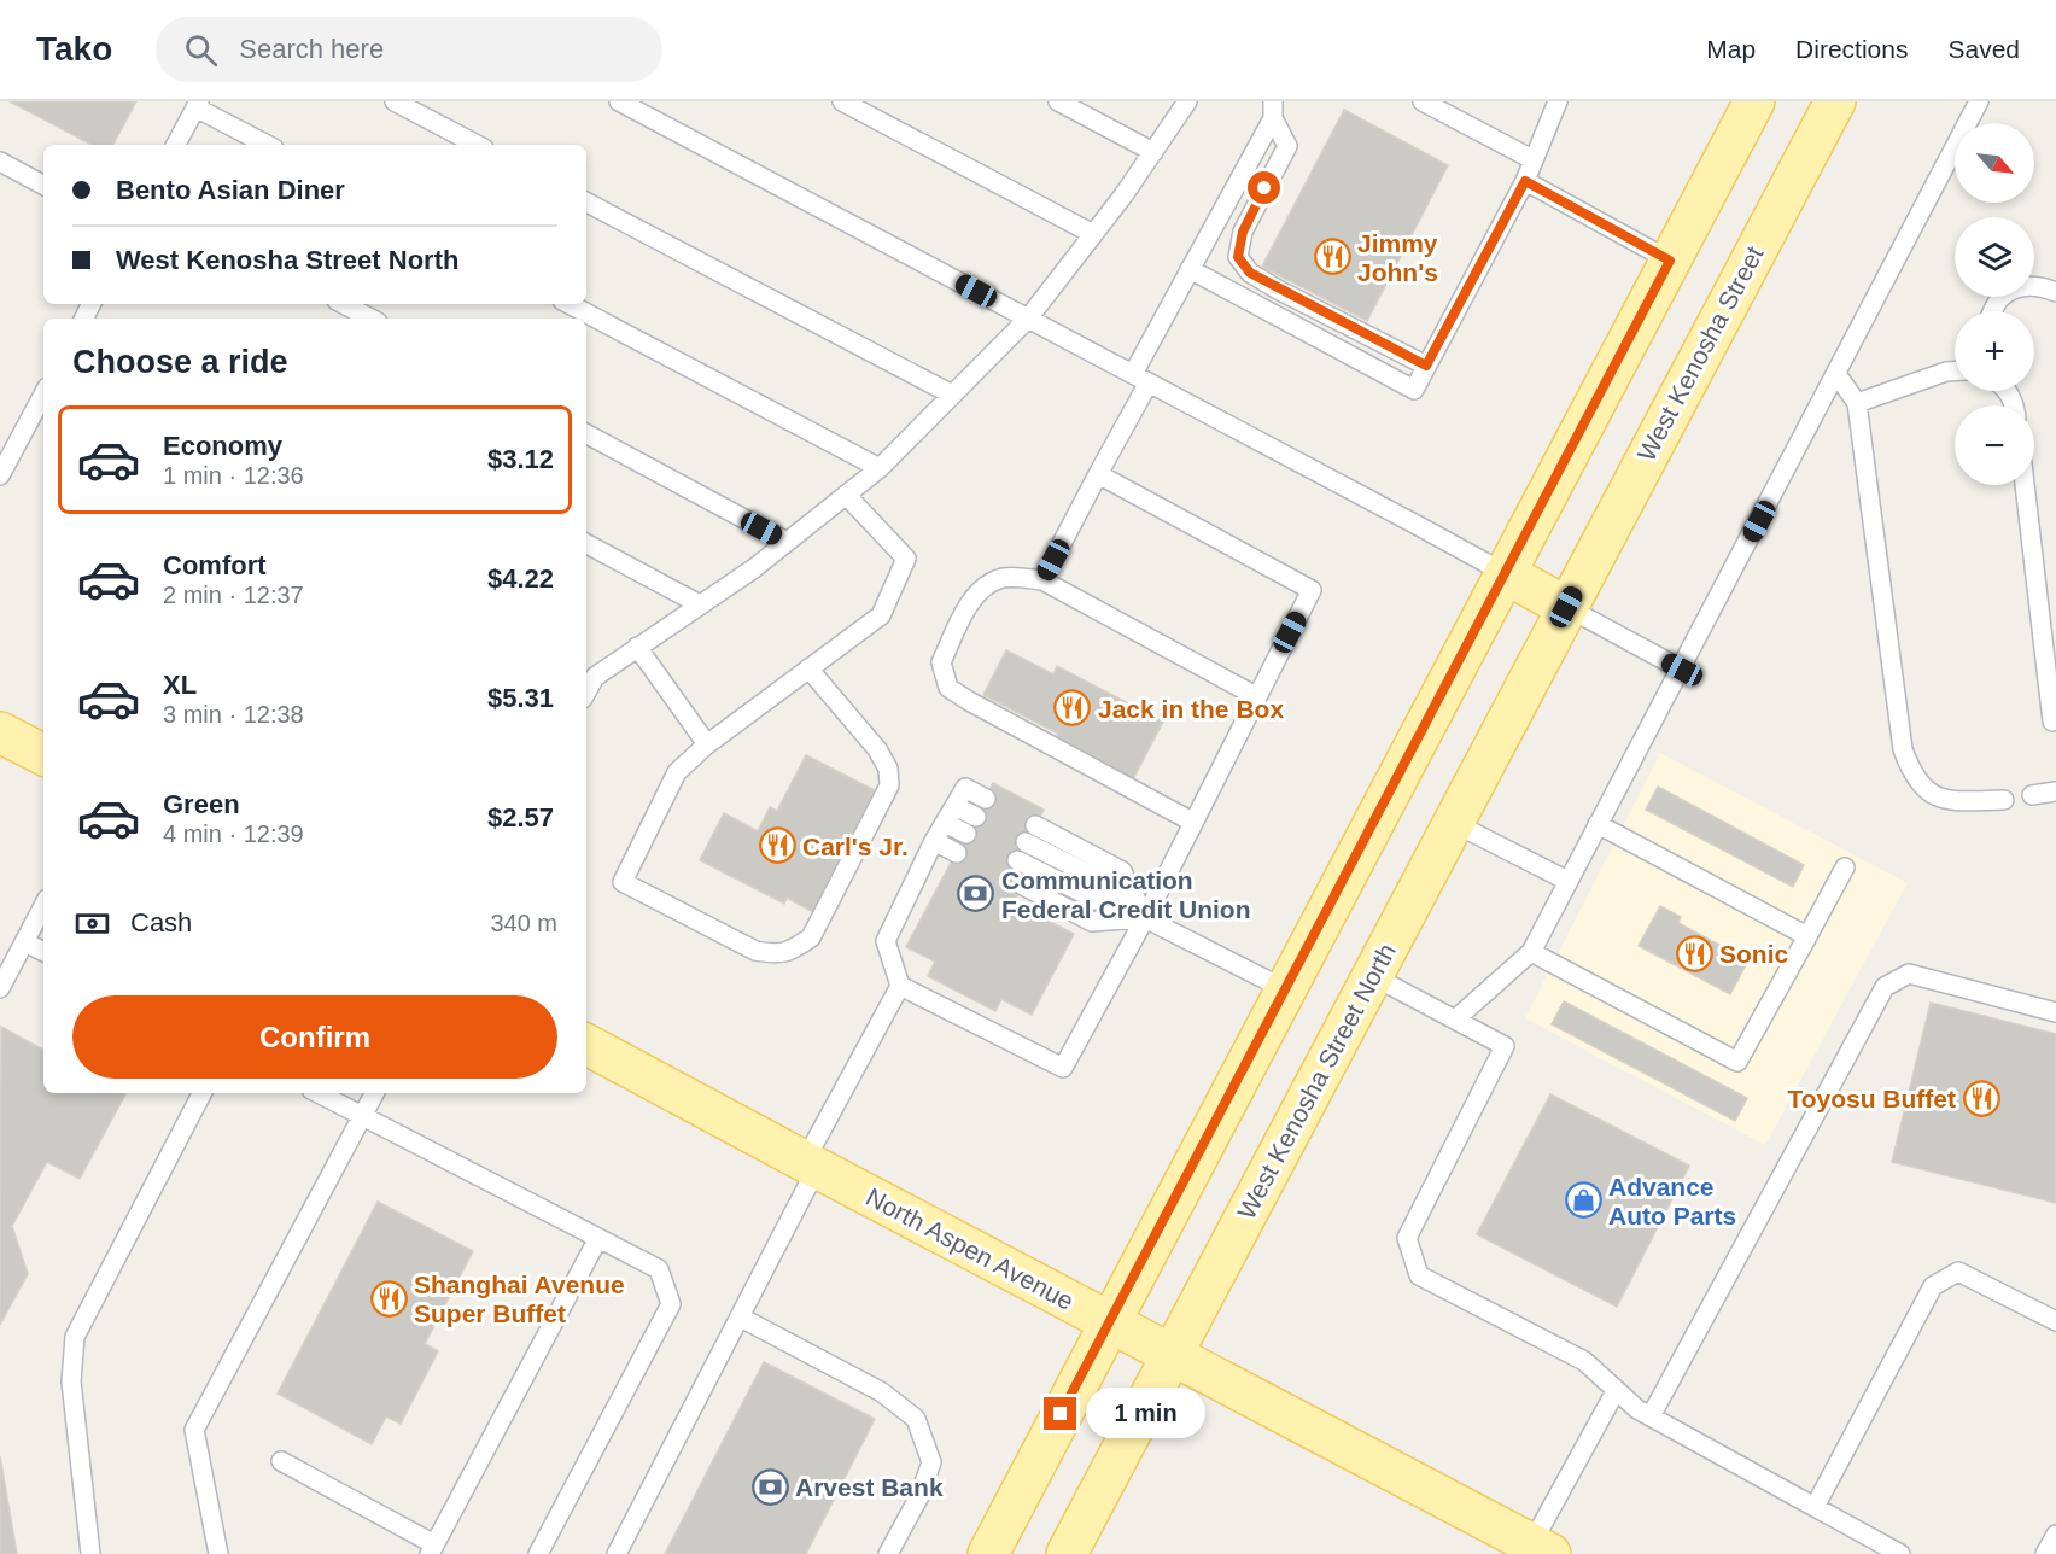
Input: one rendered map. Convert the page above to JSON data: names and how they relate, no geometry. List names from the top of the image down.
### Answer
{
  "streets": {
    "main road": ["West Kenosha Street", "West Kenosha Street North", "North Aspen Avenue"]
  },
  "crossings": [
    ["West Kenosha Street", "West Kenosha Street North"],
    ["West Kenosha Street North", "North Aspen Avenue"]
  ],
  "places": {
    "restaurant": [
      "Jimmy John's",
      "Jack in the Box",
      "Carl's Jr.",
      "Sonic",
      "Toyosu Buffet",
      "Shanghai Avenue Super Buffet"
    ],
    "bank": ["Communication Federal Credit Union", "Arvest Bank"],
    "shop": ["Advance Auto Parts"]
  },
  "north": "bottom right",
  "page": {
    "header": "Tako",
    "search": "Search here",
    "nav": ["Map", "Directions", "Saved"],
    "map_buttons": ["+", "−"],
    "banner": ["Bento Asian Diner", "West Kenosha Street North"],
    "heading": "Choose a ride",
    "list": [
      {
        "name": "Economy",
        "note": "1 min · 12:36",
        "value": "$3.12"
      },
      {
        "name": "Comfort",
        "note": "2 min · 12:37",
        "value": "$4.22"
      },
      {
        "name": "XL",
        "note": "3 min · 12:38",
        "value": "$5.31"
      },
      {
        "name": "Green",
        "note": "4 min · 12:39",
        "value": "$2.57"
      }
    ],
    "pay": ["Cash", "340 m"],
    "buttons": "Confirm",
    "bubble": "1 min"
  }
}
